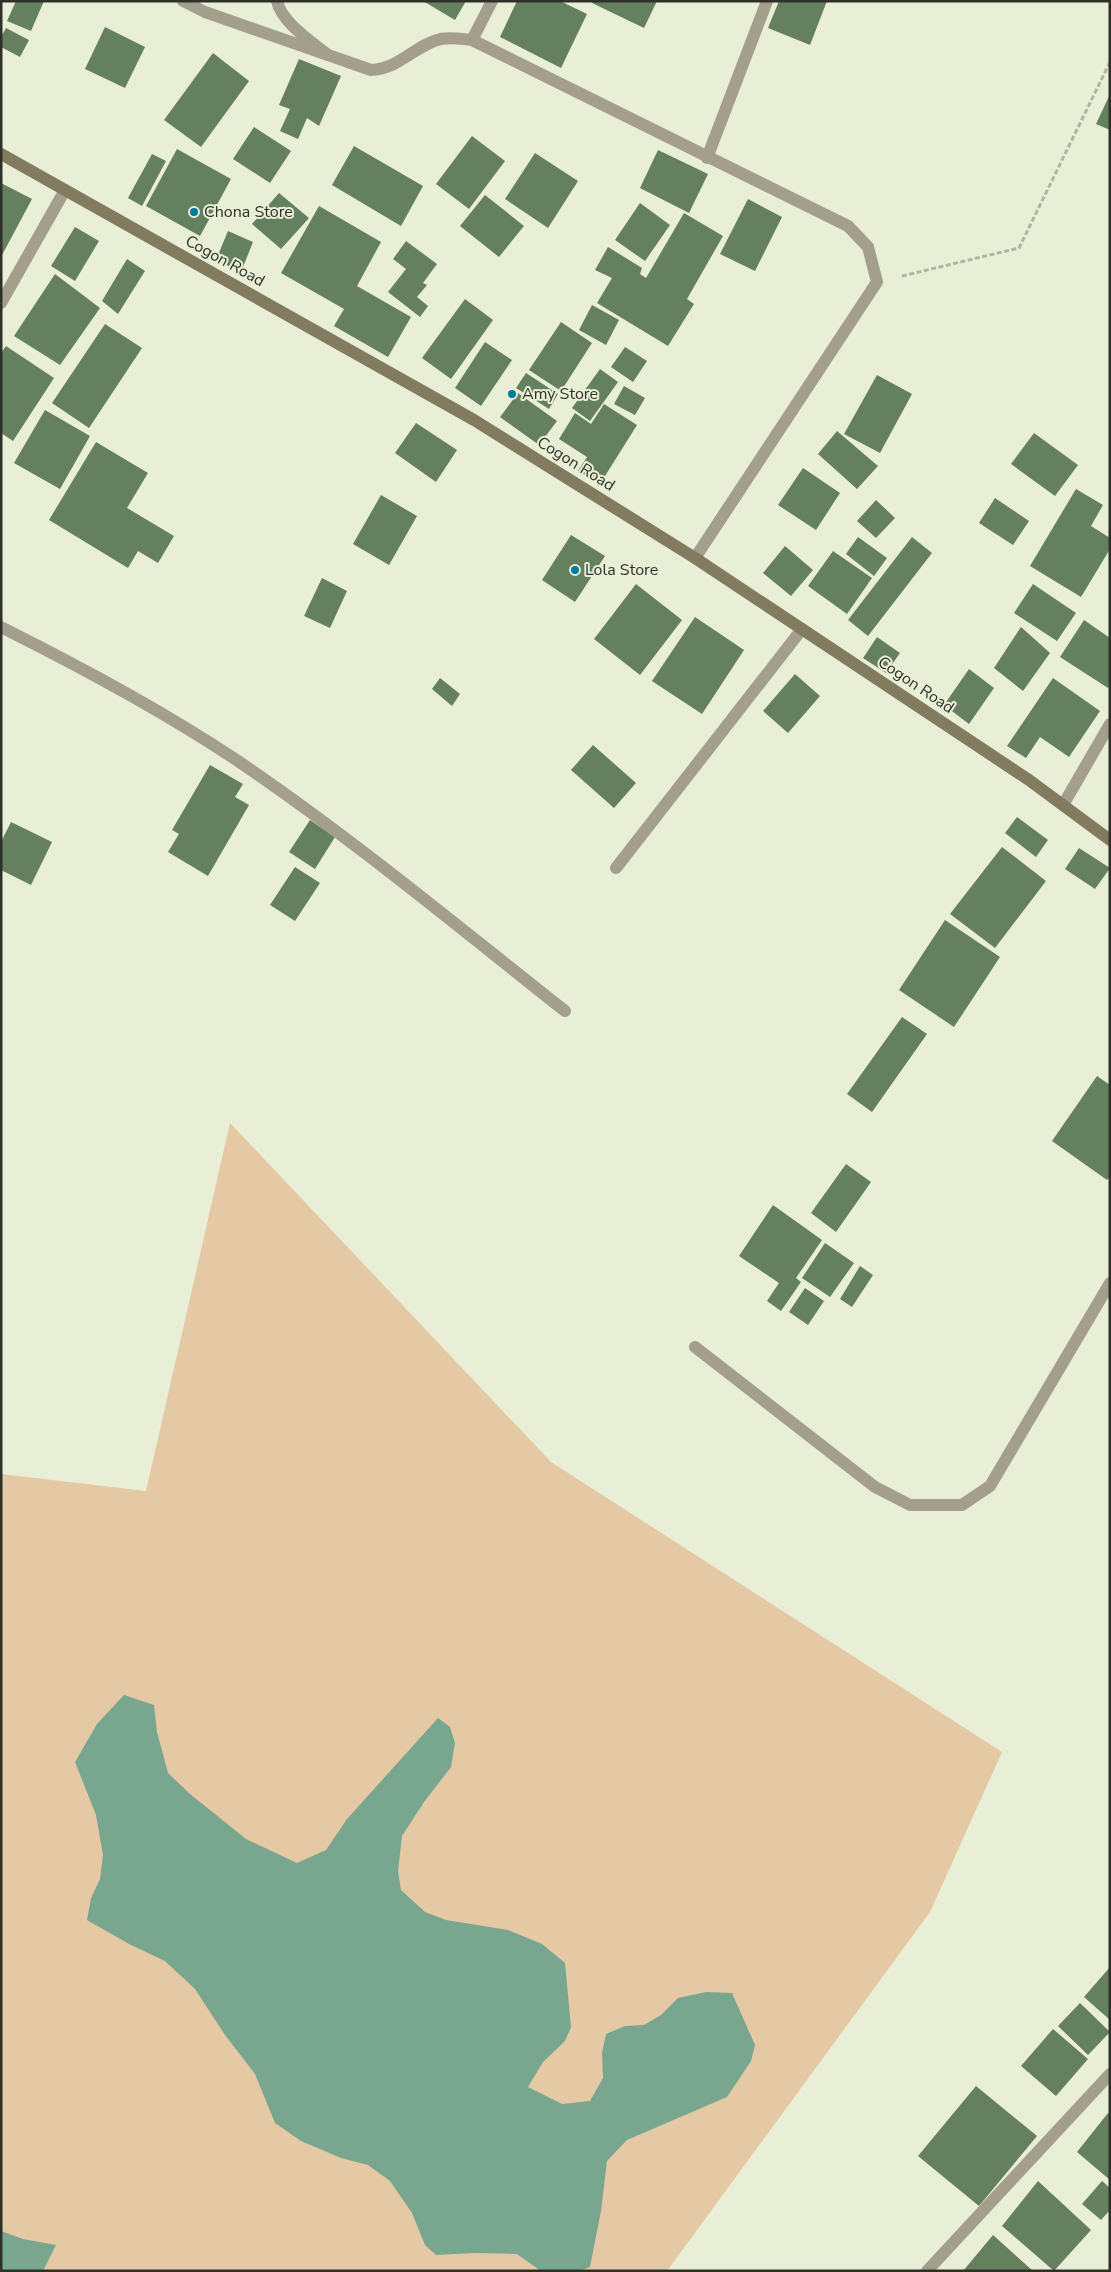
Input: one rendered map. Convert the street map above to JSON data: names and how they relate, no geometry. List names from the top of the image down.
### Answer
{
  "streets": {
    "street": ["Cogon Road"]
  },
  "places": ["Chona Store", "Amy Store", "Lola Store"]
}
